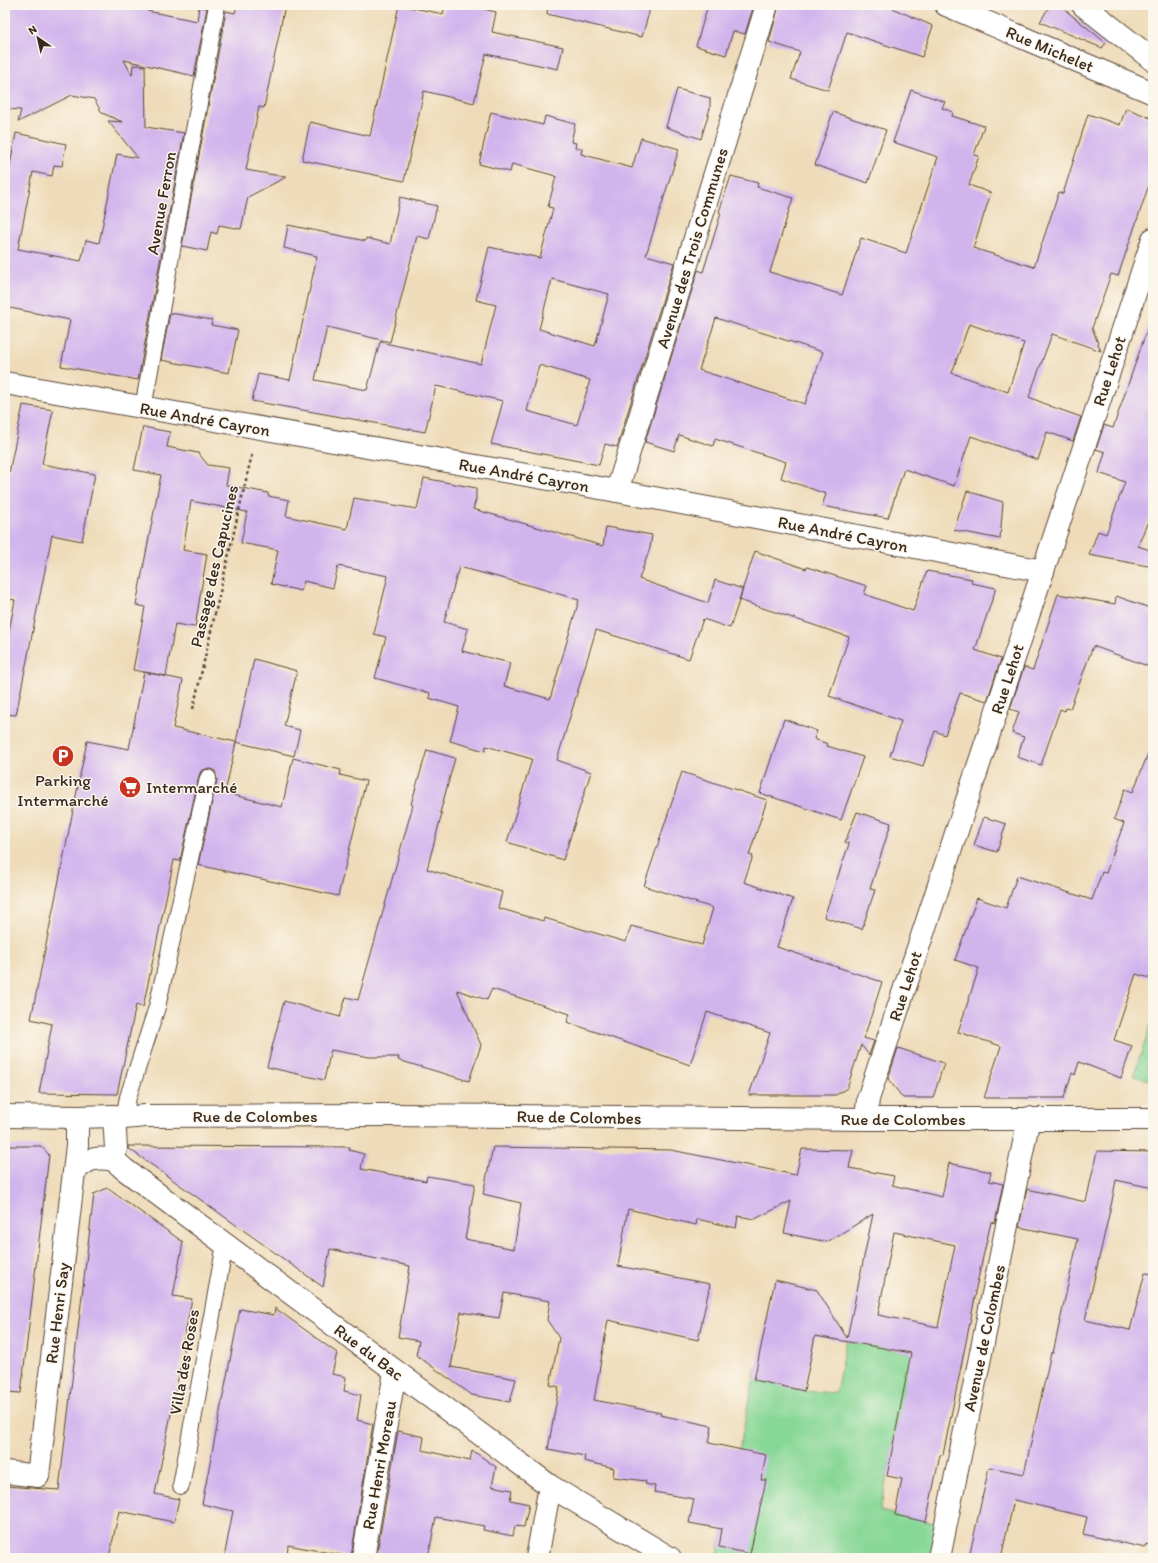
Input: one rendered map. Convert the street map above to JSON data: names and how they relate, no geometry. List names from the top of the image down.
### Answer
{
  "streets": {
    "street": [
      "Rue Michelet",
      "Avenue des Trois Communes",
      "Rue Lehot",
      "Rue André Cayron",
      "Rue de Colombes",
      "Rue Henri Say",
      "Avenue de Colombes",
      "Rue du Bac",
      "Rue Henri Moreau"
    ],
    "lane": ["Avenue Ferron", "Villa des Roses"],
    "path": ["Passage des Capucines"]
  },
  "crossings": [
    ["Avenue Ferron", "Rue André Cayron"],
    ["Avenue des Trois Communes", "Rue André Cayron"],
    ["Rue Lehot", "Rue André Cayron"],
    ["Rue Lehot", "Rue de Colombes"],
    ["Rue André Cayron", "Passage des Capucines"],
    ["Rue de Colombes", "Rue Henri Say"],
    ["Rue de Colombes", "Avenue de Colombes"],
    ["Rue du Bac", "Villa des Roses"],
    ["Rue du Bac", "Rue Henri Moreau"]
  ],
  "places": {
    "parking": ["Parking Intermarché"],
    "supermarket": ["Intermarché"]
  },
  "north": "top left"
}
